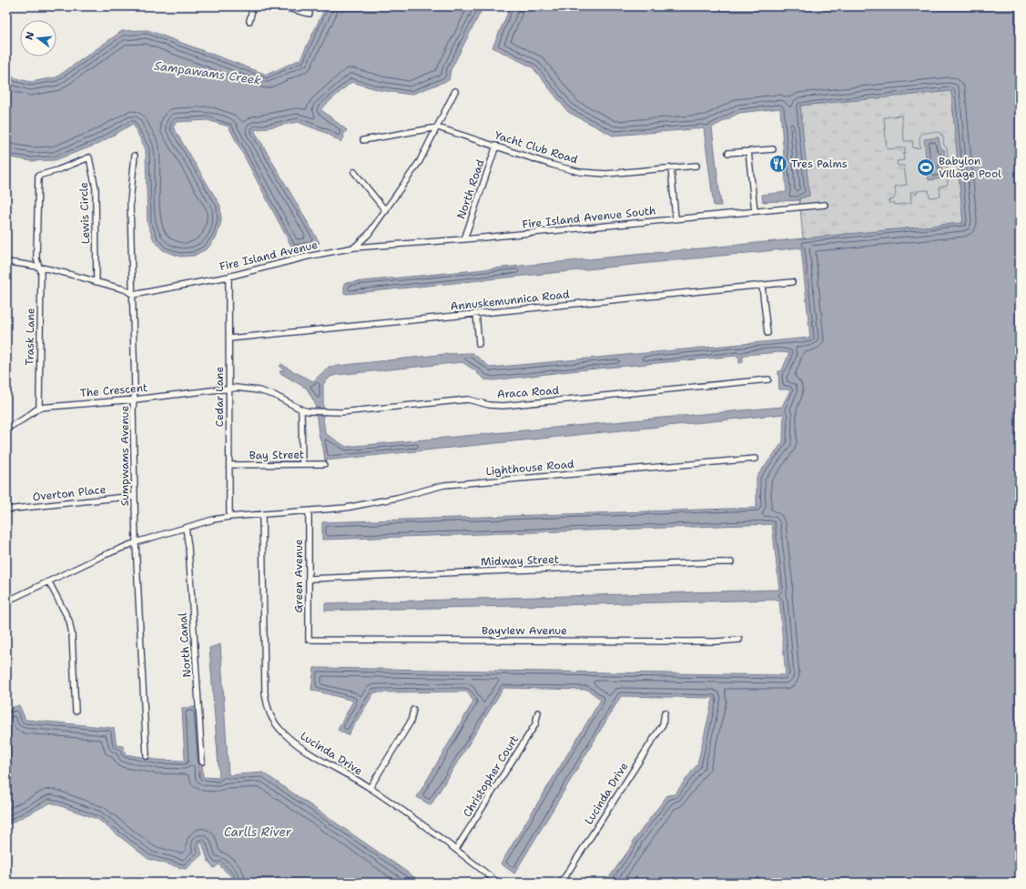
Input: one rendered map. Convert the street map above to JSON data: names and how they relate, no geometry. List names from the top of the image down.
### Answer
{
  "streets": {
    "street": [
      "Yacht Club Road",
      "North Road",
      "Lewis Circle",
      "Fire Island Avenue South",
      "Fire Island Avenue",
      "Annuskemunnica Road",
      "Trask Lane",
      "The Crescent",
      "Araca Road",
      "Cedar Lane",
      "Bay Street",
      "Sumpwams Avenue",
      "Lighthouse Road",
      "Overton Place",
      "Midway Street",
      "Green Avenue",
      "Bayview Avenue",
      "North Canal",
      "Lucinda Drive",
      "Christopher Court"
    ]
  },
  "crossings": [
    ["Yacht Club Road", "North Road"],
    ["North Road", "Fire Island Avenue South"],
    ["Lewis Circle", "Trask Lane"],
    ["Fire Island Avenue South", "Fire Island Avenue"],
    ["Fire Island Avenue", "Cedar Lane"],
    ["Fire Island Avenue", "Sumpwams Avenue"],
    ["Annuskemunnica Road", "Cedar Lane"],
    ["Trask Lane", "The Crescent"],
    ["The Crescent", "Araca Road"],
    ["The Crescent", "Cedar Lane"],
    ["The Crescent", "Sumpwams Avenue"],
    ["Araca Road", "Cedar Lane"],
    ["Cedar Lane", "Bay Street"],
    ["Sumpwams Avenue", "Overton Place"],
    ["Lighthouse Road", "Green Avenue"],
    ["Midway Street", "Green Avenue"],
    ["Green Avenue", "Bayview Avenue"],
    ["Lucinda Drive", "Christopher Court"]
  ],
  "water": ["Sampawams Creek", "Carlls River"],
  "places": {
    "restaurant": ["Tres Palms"],
    "sports": ["Babylon Village Pool"]
  },
  "north": "left"
}
